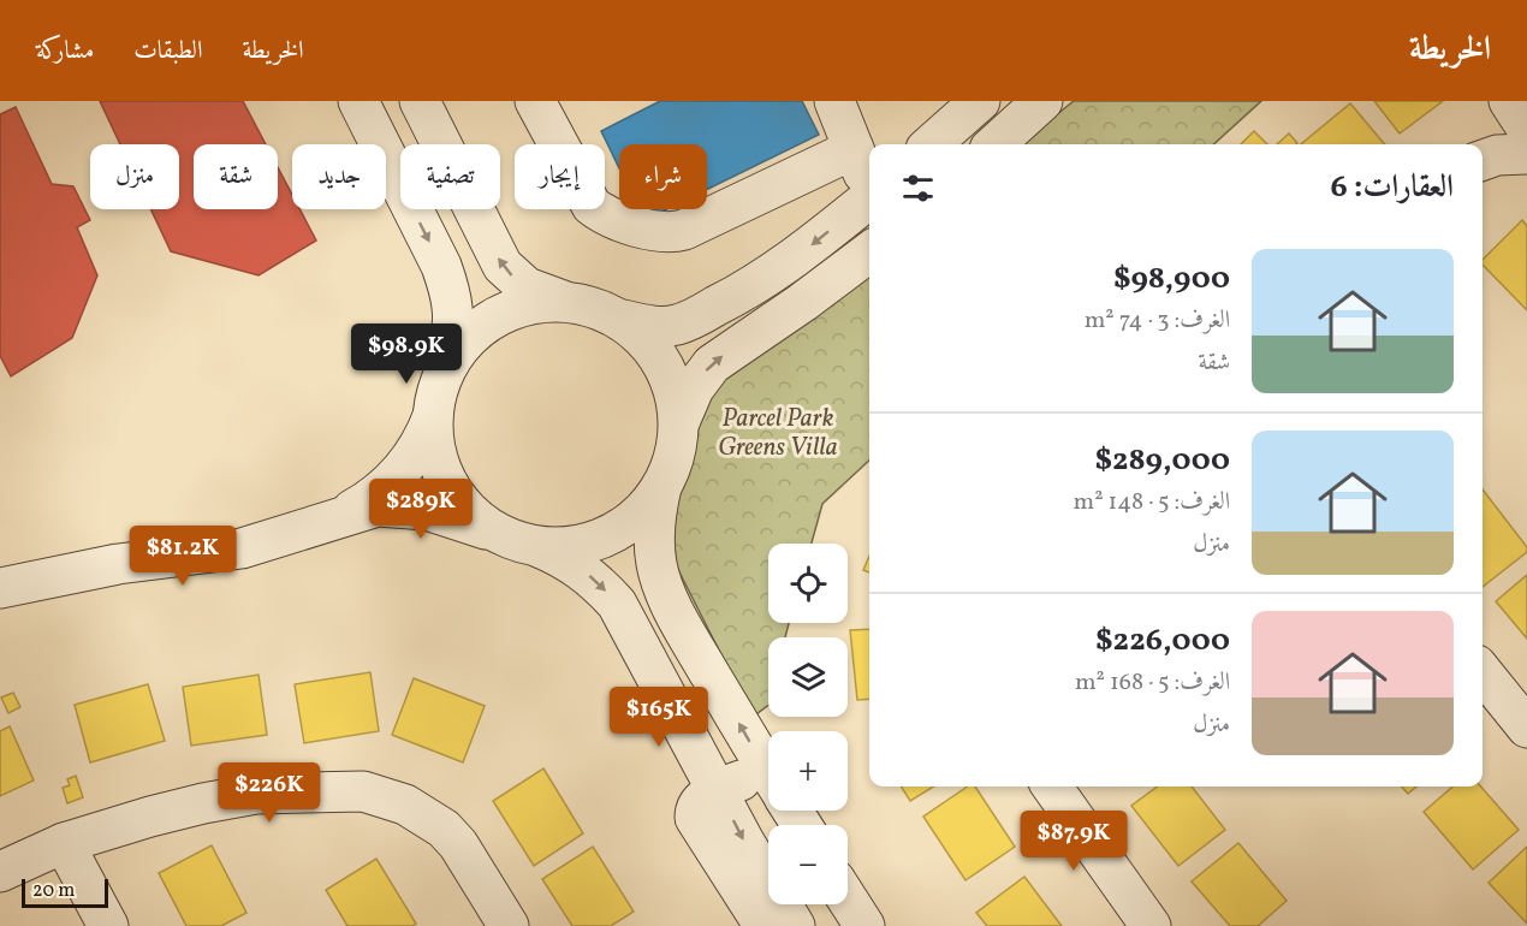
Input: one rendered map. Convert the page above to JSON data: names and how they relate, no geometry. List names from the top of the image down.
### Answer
{
  "parks": ["Parcel Park Greens Villa"],
  "scale_bar": "20 m",
  "page": {
    "header": "الخريطة",
    "nav": ["الخريطة", "الطبقات", "مشاركة"],
    "chip": [
      "شراء",
      "إيجار",
      "تصفية",
      "جديد",
      "شقة",
      "منزل"
    ],
    "heading": "العقارات: 6",
    "list": [
      {
        "name": "$98,900",
        "note": "الغرف: 3 · 74 m² · شقة"
      },
      {
        "name": "$289,000",
        "note": "الغرف: 5 · 148 m² · منزل"
      },
      {
        "name": "$226,000",
        "note": "الغرف: 5 · 168 m² · منزل"
      }
    ],
    "price": [
      "$98.9K",
      "$289K",
      "$81.2K",
      "$165K",
      "$226K",
      "$87.9K"
    ],
    "map_buttons": ["+", "−"],
    "scale": "20 m"
  }
}
